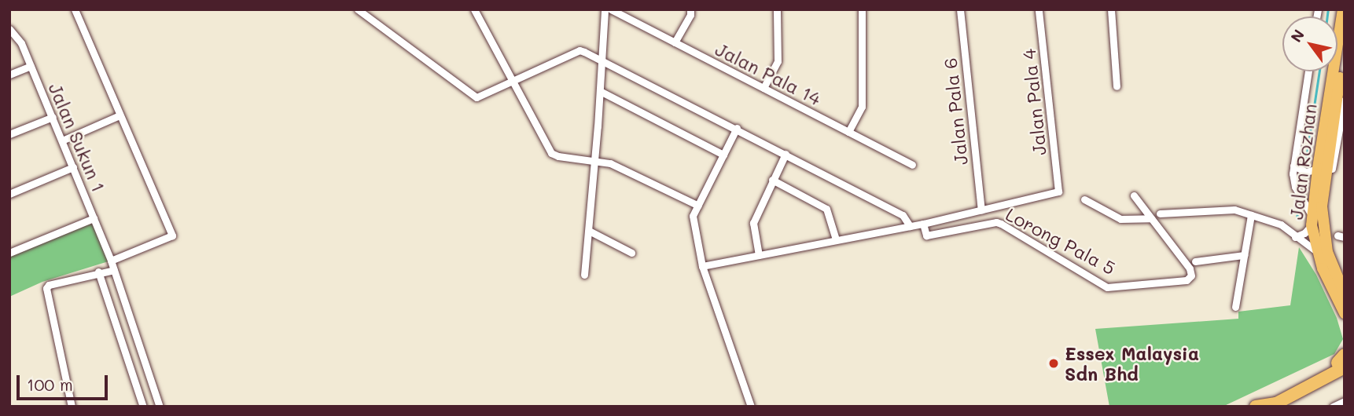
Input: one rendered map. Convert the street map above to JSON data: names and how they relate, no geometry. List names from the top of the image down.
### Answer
{
  "streets": {
    "main road": ["Jalan Rozhan"],
    "street": [
      "Jalan Pala 14",
      "Jalan Pala 4",
      "Jalan Pala 6",
      "Jalan Sukun 1",
      "Lorong Pala 5"
    ]
  },
  "crossings": [
    ["Jalan Pala 4", "Jalan Pala 6"]
  ],
  "places": ["Essex Malaysia Sdn Bhd"],
  "scale_bar": "100 m",
  "north": "top left"
}
